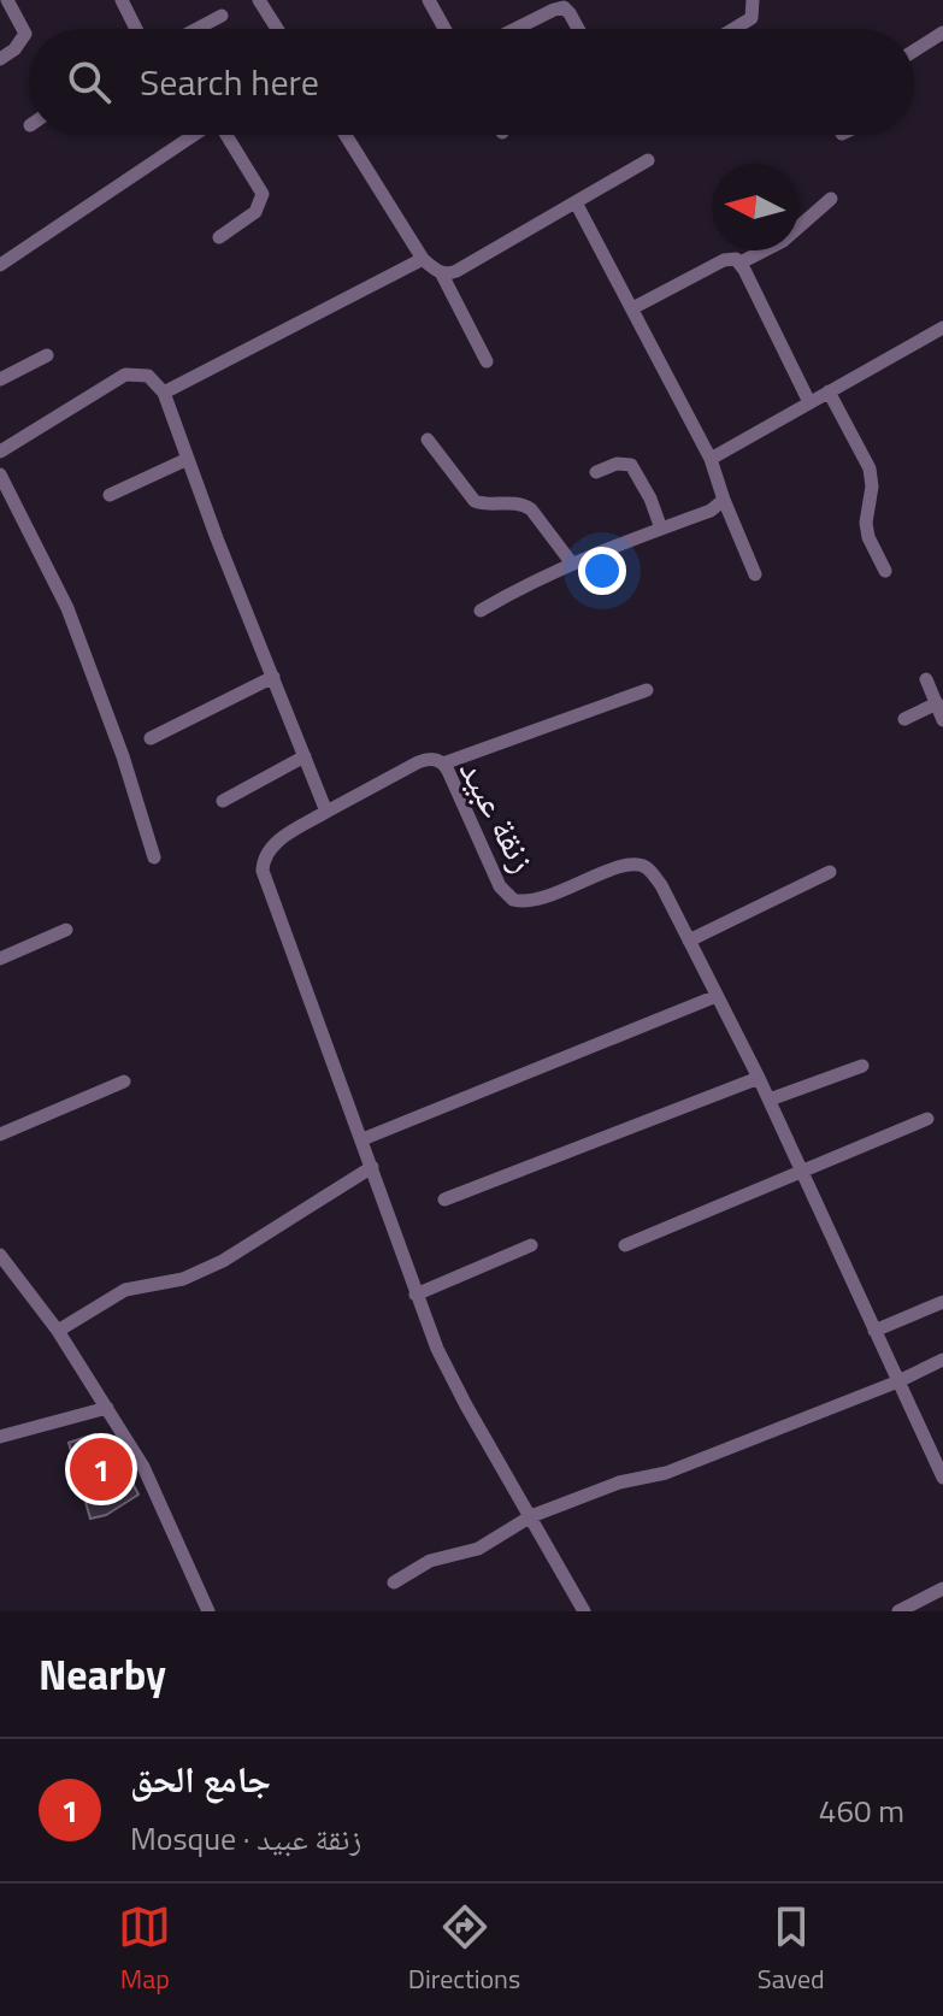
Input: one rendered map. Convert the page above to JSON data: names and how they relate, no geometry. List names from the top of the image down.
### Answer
{
  "streets": {
    "street": ["زنقة عبيد"]
  },
  "north": "left",
  "page": {
    "search": "Search here",
    "pins": "1",
    "heading": "Nearby",
    "list": [
      {
        "mark": "1",
        "name": "جامع الحق",
        "note": "Mosque · زنقة عبيد",
        "value": "460 m"
      }
    ],
    "nav": ["Map", "Directions", "Saved"]
  }
}
